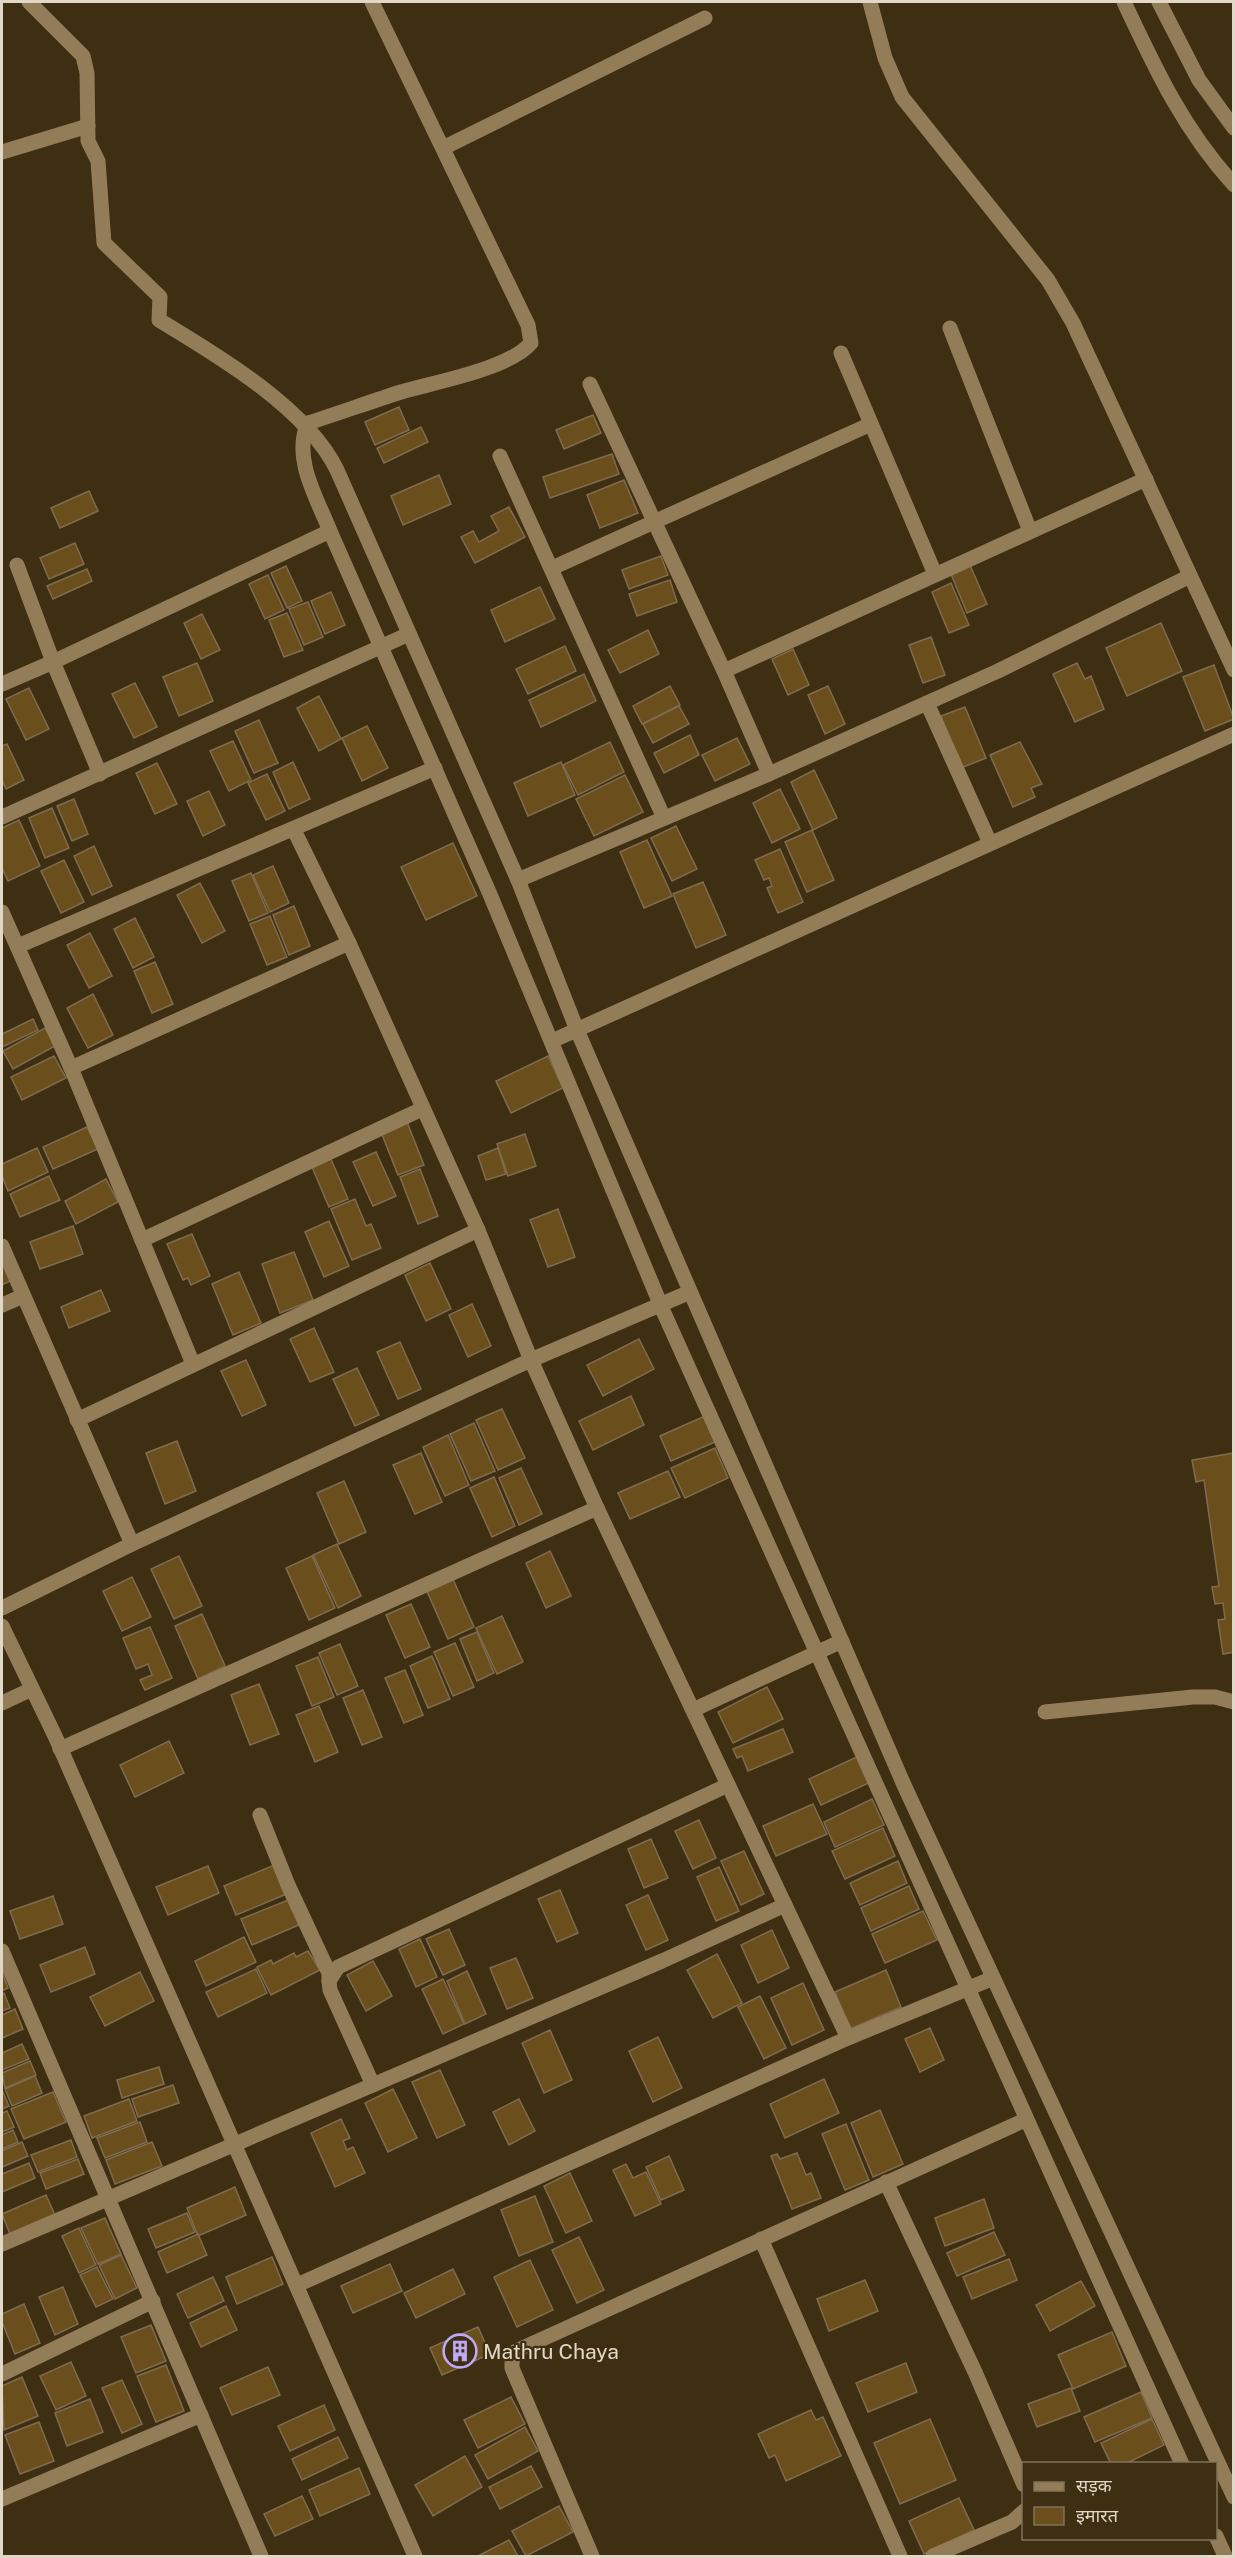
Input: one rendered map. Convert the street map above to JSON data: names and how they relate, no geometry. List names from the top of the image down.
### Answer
{
  "places": {
    "building": ["Mathru Chaya"]
  },
  "legend": ["सड़क", "इमारत"]
}
